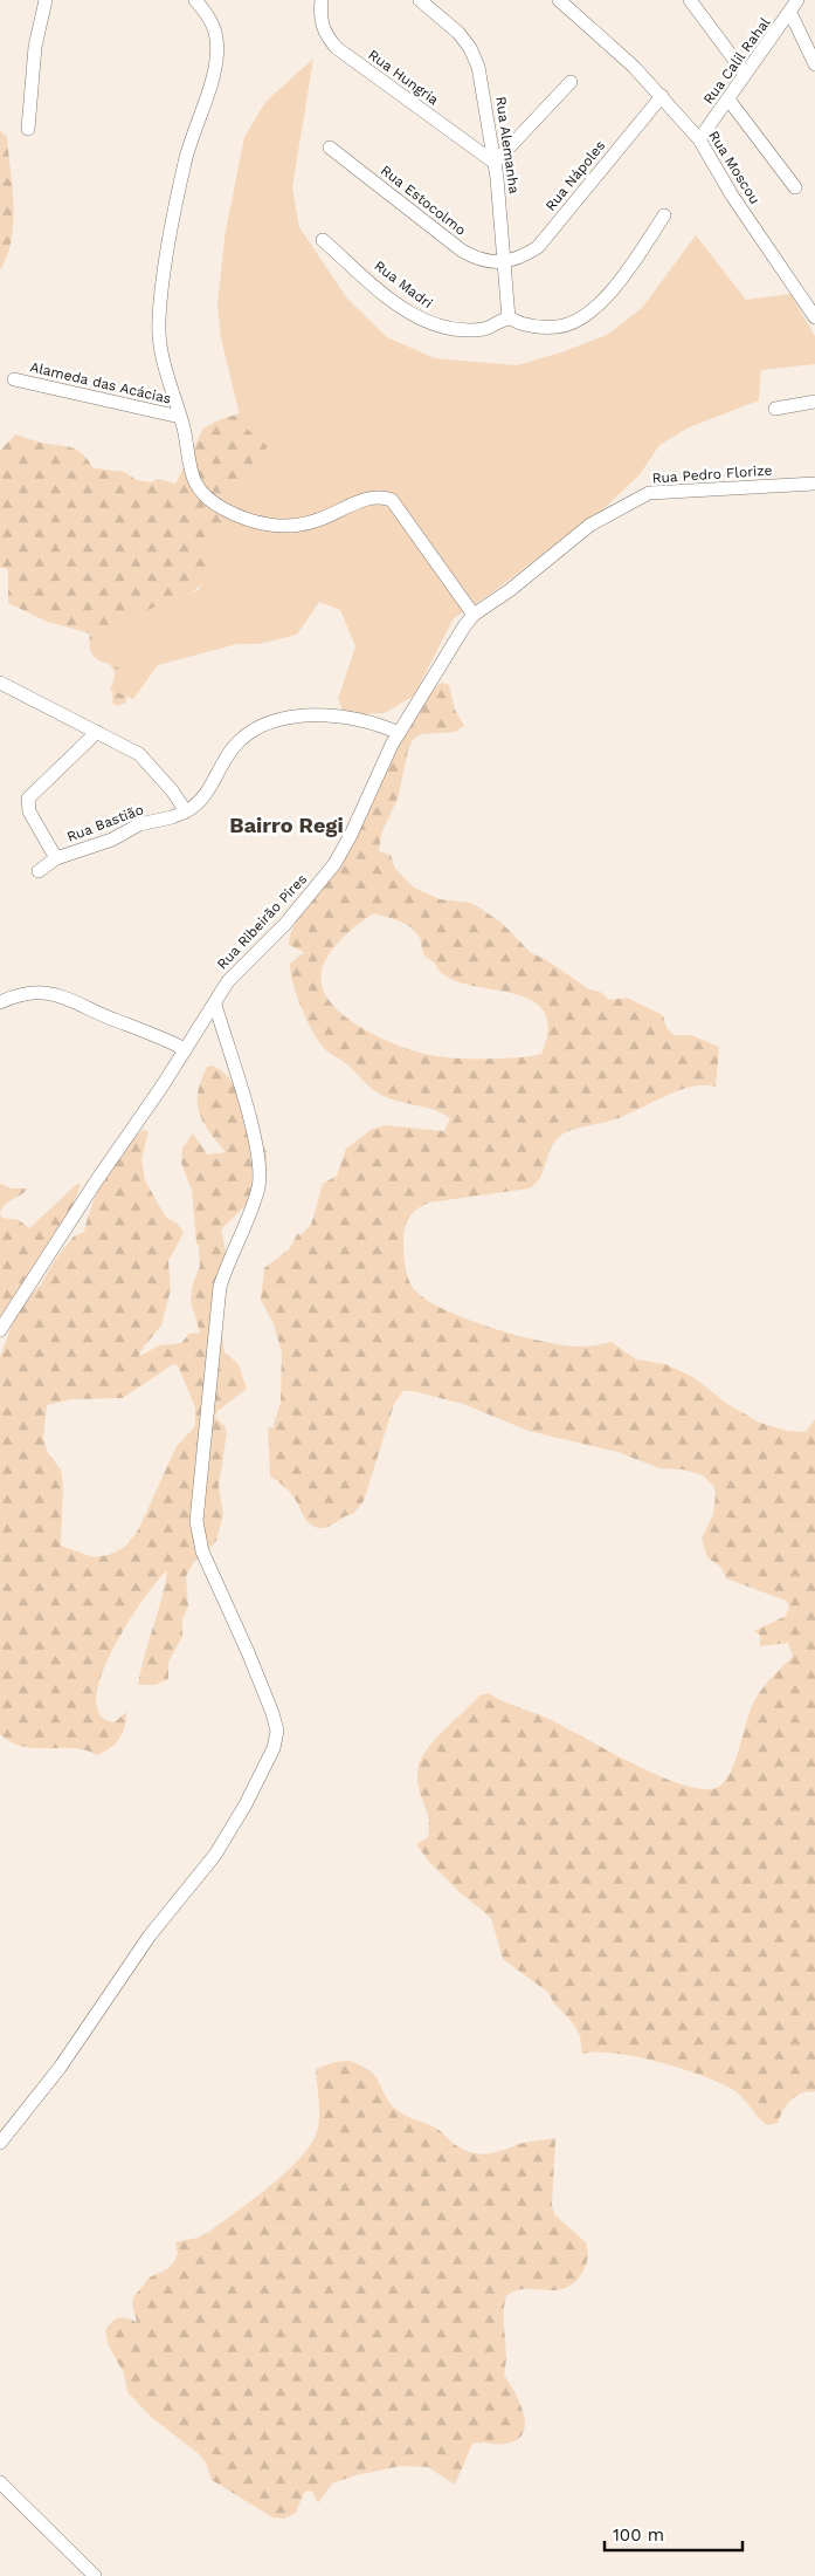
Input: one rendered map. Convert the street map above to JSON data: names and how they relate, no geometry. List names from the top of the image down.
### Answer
{
  "streets": {
    "street": [
      "Rua Calil Rahal",
      "Rua Hungria",
      "Rua Alemanha",
      "Rua Moscou",
      "Rua Nápoles",
      "Rua Estocolmo",
      "Rua Madri",
      "Alameda das Acácias",
      "Rua Pedro Florize",
      "Rua Bastião",
      "Rua Ribeirão Pires"
    ]
  },
  "crossings": [
    ["Rua Calil Rahal", "Rua Moscou"],
    ["Rua Hungria", "Rua Alemanha"],
    ["Rua Alemanha", "Rua Nápoles"],
    ["Rua Alemanha", "Rua Estocolmo"],
    ["Rua Alemanha", "Rua Madri"],
    ["Rua Moscou", "Rua Nápoles"],
    ["Rua Nápoles", "Rua Estocolmo"],
    ["Rua Pedro Florize", "Rua Ribeirão Pires"]
  ],
  "districts": ["Bairro Regi"],
  "scale_bar": "100 m"
}
